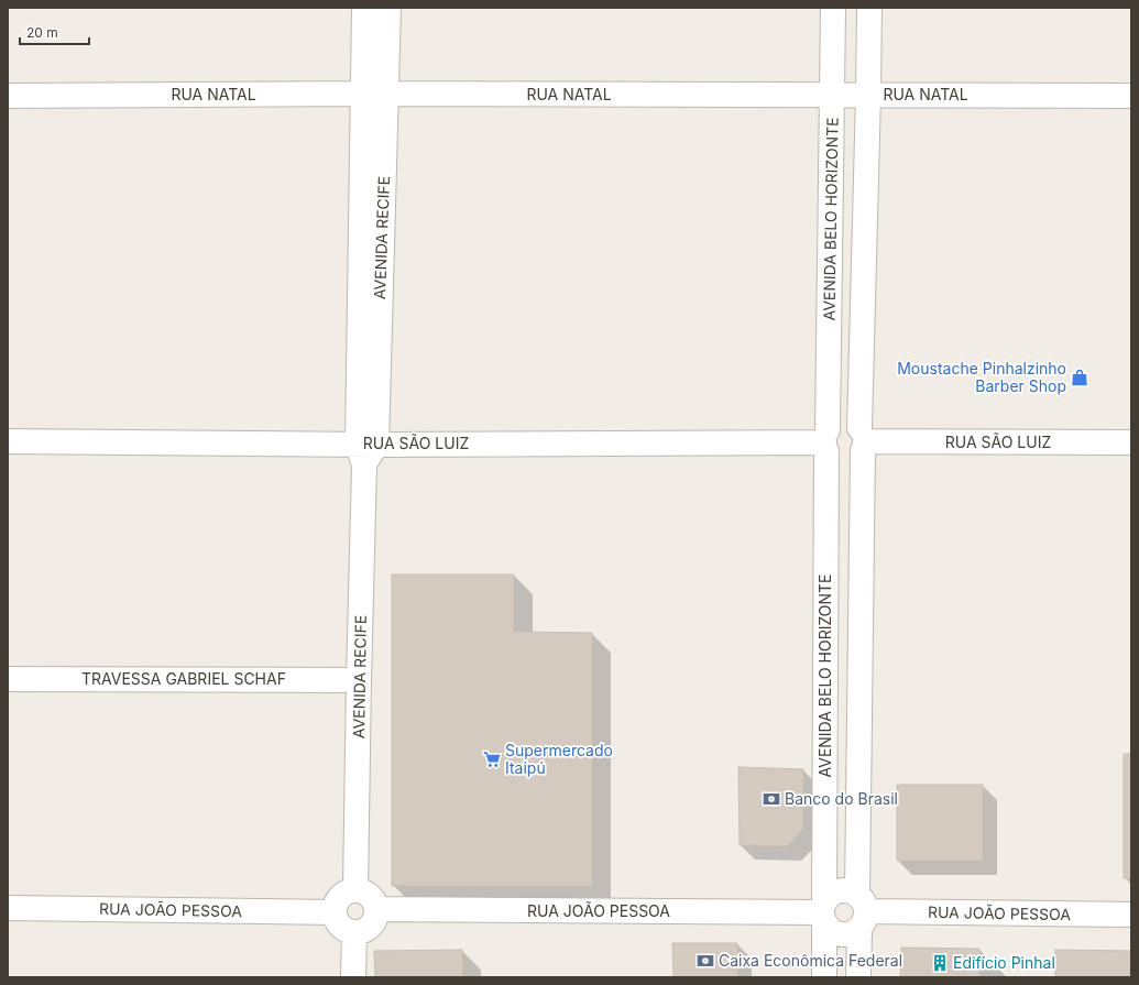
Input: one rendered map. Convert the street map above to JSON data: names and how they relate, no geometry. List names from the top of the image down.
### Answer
{
  "streets": {
    "street": [
      "RUA NATAL",
      "AVENIDA BELO HORIZONTE",
      "AVENIDA RECIFE",
      "RUA SÃO LUIZ",
      "TRAVESSA GABRIEL SCHAF",
      "RUA JOÃO PESSOA"
    ]
  },
  "crossings": [
    ["RUA NATAL", "AVENIDA BELO HORIZONTE"],
    ["RUA NATAL", "AVENIDA RECIFE"],
    ["AVENIDA BELO HORIZONTE", "RUA SÃO LUIZ"],
    ["AVENIDA BELO HORIZONTE", "RUA JOÃO PESSOA"],
    ["AVENIDA RECIFE", "RUA SÃO LUIZ"],
    ["AVENIDA RECIFE", "TRAVESSA GABRIEL SCHAF"],
    ["AVENIDA RECIFE", "RUA JOÃO PESSOA"]
  ],
  "places": {
    "shop": ["Moustache Pinhalzinho Barber Shop"],
    "supermarket": ["Supermercado Itaipú"],
    "bank": ["Banco do Brasil", "Caixa Econômica Federal"],
    "building": ["Edifício Pinhal"]
  },
  "scale_bar": "20 m"
}
